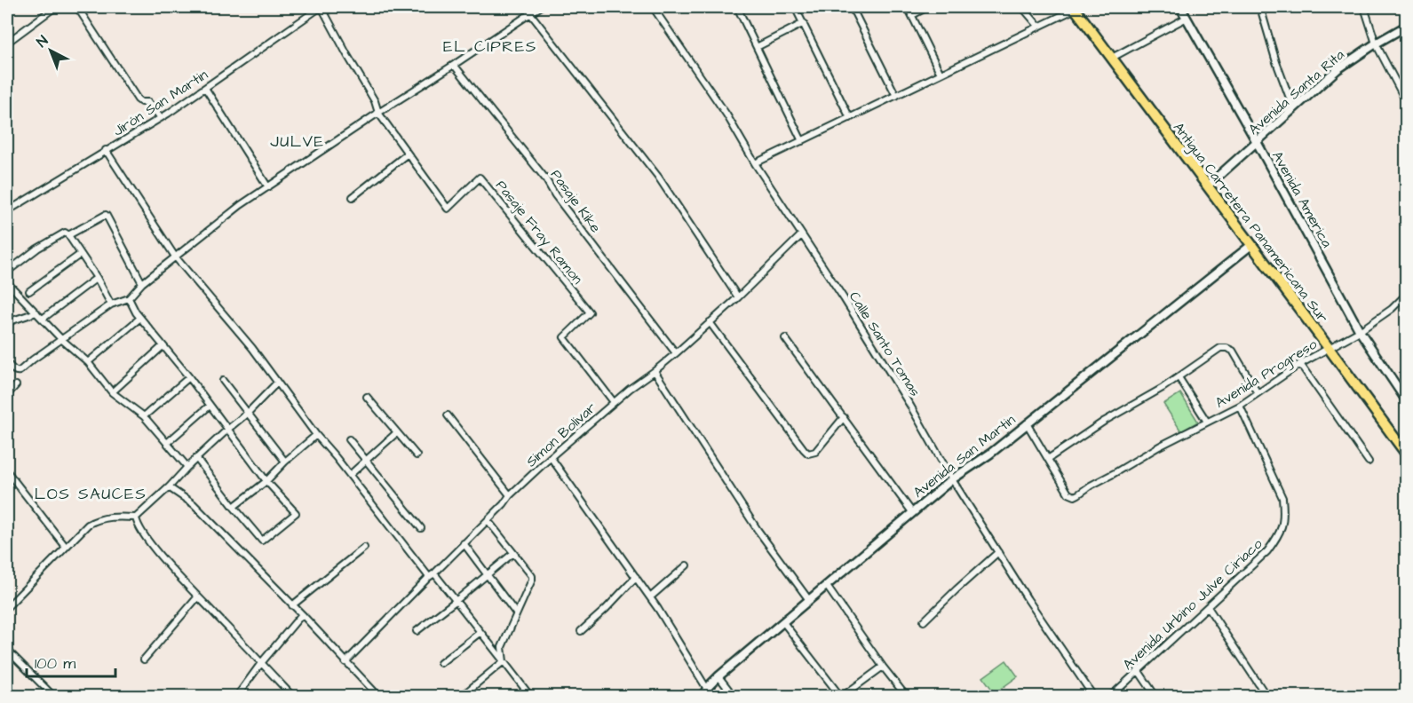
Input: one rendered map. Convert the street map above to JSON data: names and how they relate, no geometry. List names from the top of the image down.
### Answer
{
  "streets": {
    "highway": ["Antigua Carretera Panamericana Sur"],
    "street": [
      "Avenida Santa Rita",
      "Jirón San Martin",
      "Avenida America",
      "Pasaje Kike",
      "Pasaje Fray Ramon",
      "Calle Santo Tomas",
      "Avenida Progreso",
      "Simon Bolivar",
      "Avenida San Martin",
      "Avenida Urbino Julve Ciriaco"
    ]
  },
  "crossings": [
    ["Avenida Santa Rita", "Avenida America"],
    ["Avenida Santa Rita", "Antigua Carretera Panamericana Sur"],
    ["Jirón San Martin", "Pasaje Fray Ramon"],
    ["Avenida America", "Avenida Progreso"],
    ["Pasaje Kike", "Simon Bolivar"],
    ["Antigua Carretera Panamericana Sur", "Avenida Progreso"],
    ["Antigua Carretera Panamericana Sur", "Avenida San Martin"],
    ["Pasaje Fray Ramon", "Simon Bolivar"],
    ["Calle Santo Tomas", "Simon Bolivar"],
    ["Calle Santo Tomas", "Avenida San Martin"],
    ["Avenida Progreso", "Avenida Urbino Julve Ciriaco"]
  ],
  "districts": ["EL CIPRES", "JULVE", "LOS SAUCES"],
  "scale_bar": "100 m",
  "north": "top left"
}
